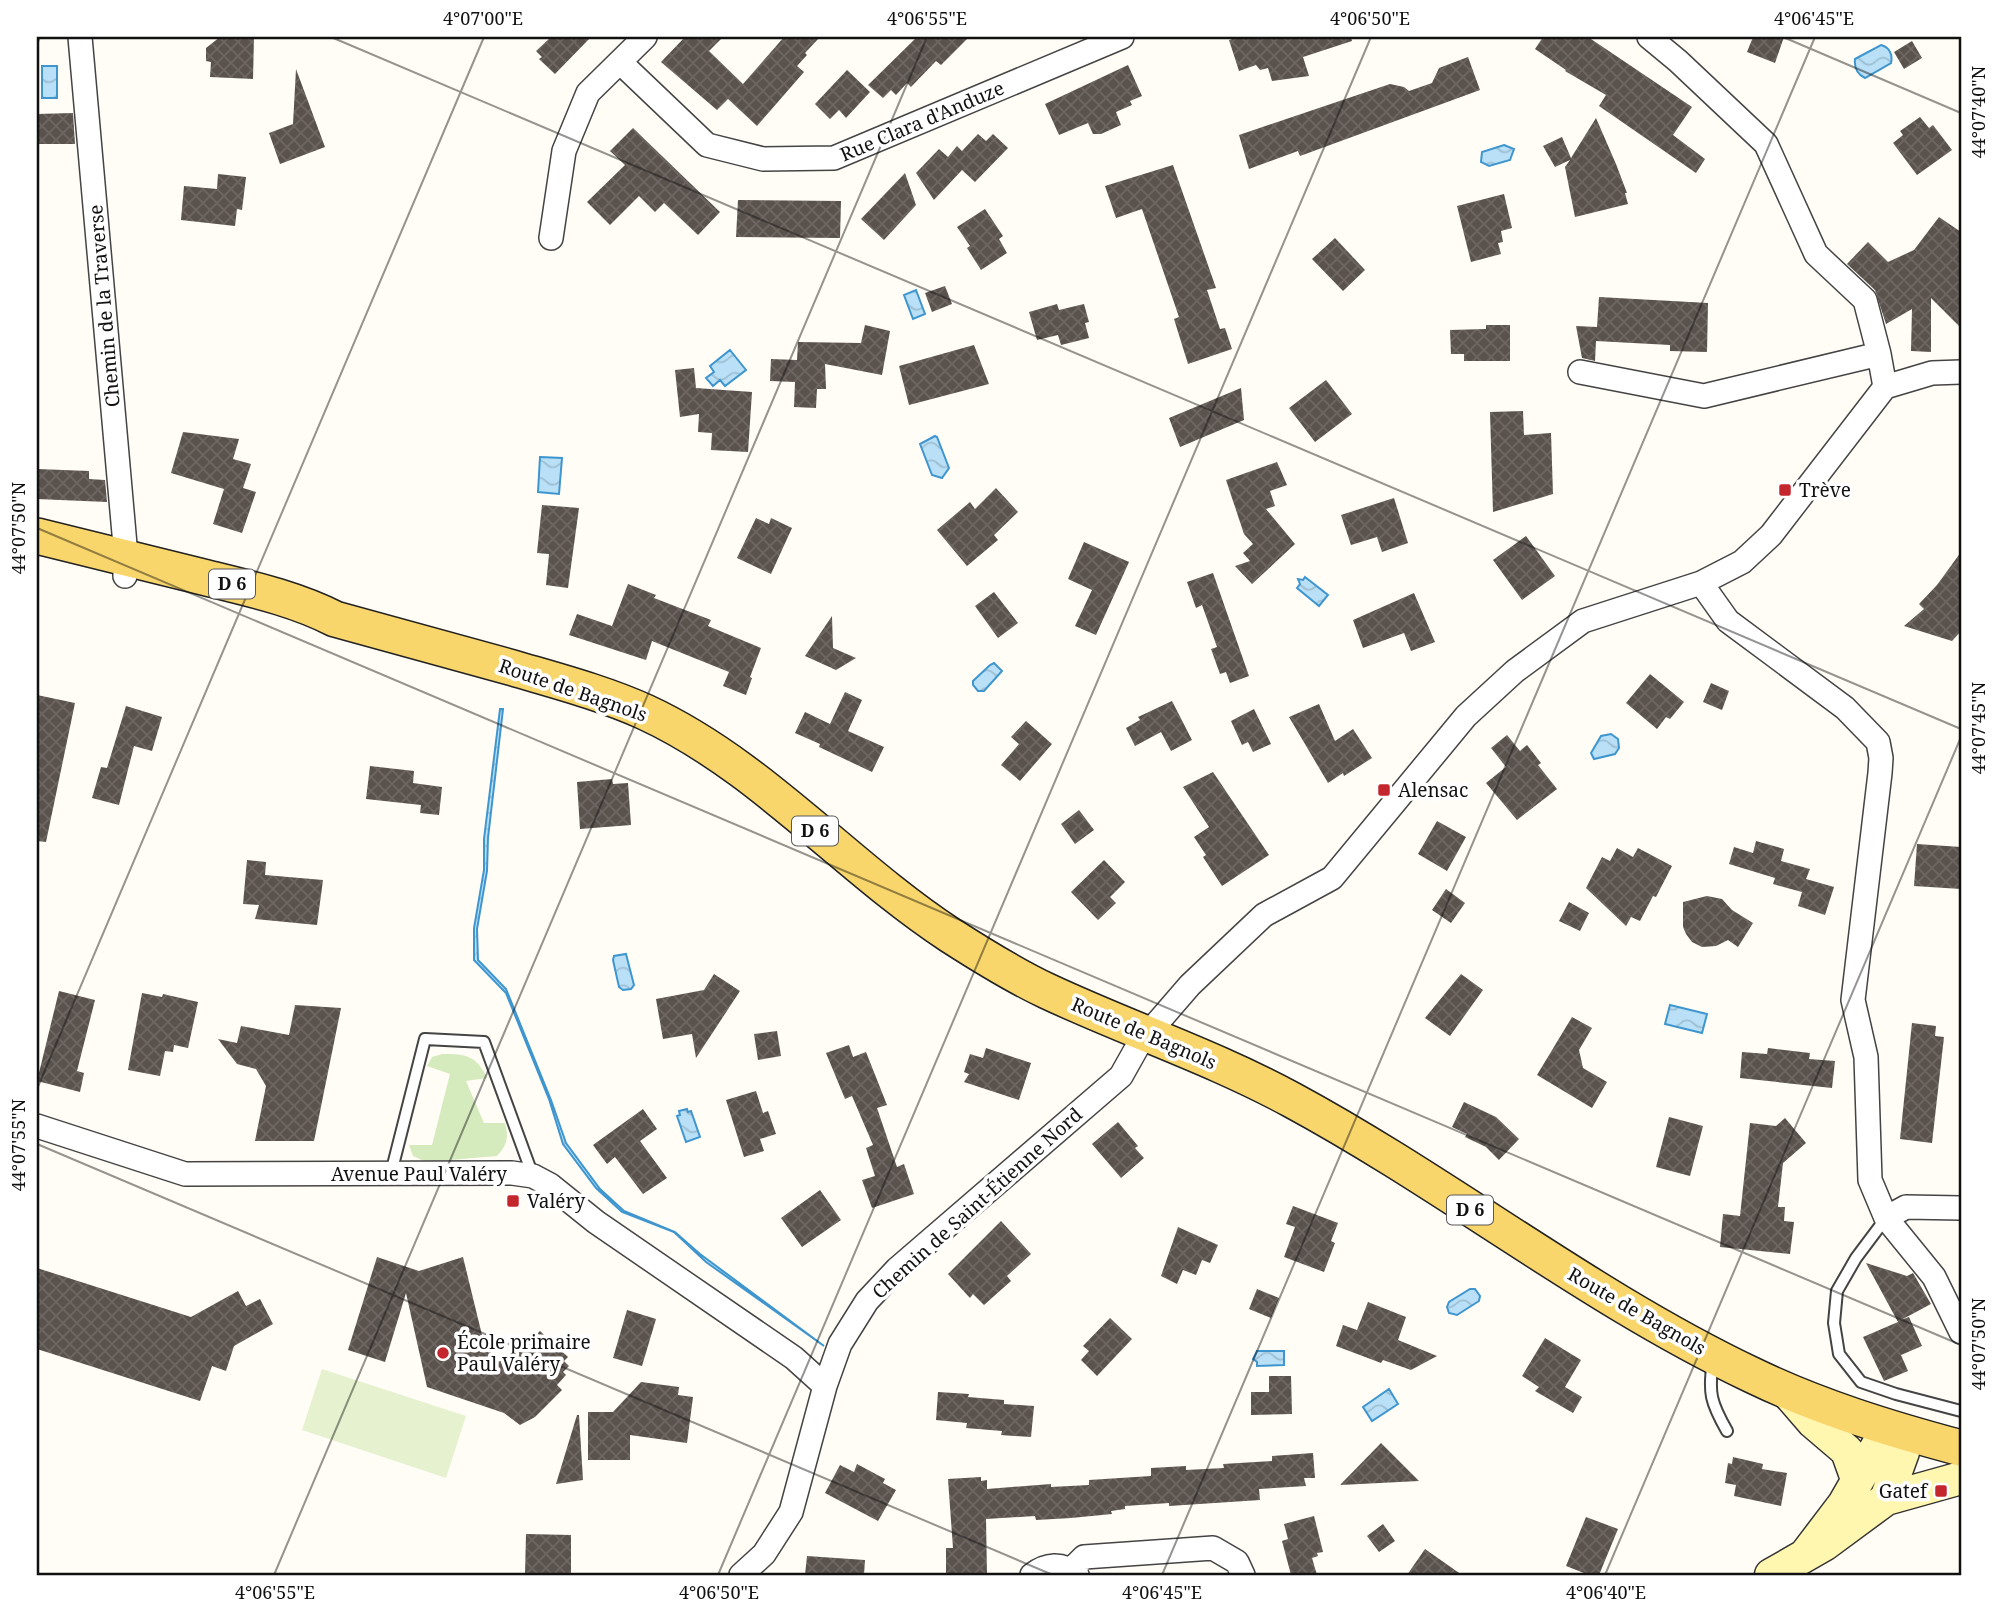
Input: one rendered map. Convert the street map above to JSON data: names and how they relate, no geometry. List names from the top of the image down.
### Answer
{
  "streets": {
    "main road": ["D 6", "Route de Bagnols"],
    "street": [
      "Rue Clara d'Anduze",
      "Chemin de la Traverse",
      "Avenue Paul Valéry",
      "Chemin de Saint-Étienne Nord"
    ]
  },
  "crossings": [
    ["Chemin de la Traverse", "Route de Bagnols"],
    ["Route de Bagnols", "Chemin de Saint-Étienne Nord"],
    ["Avenue Paul Valéry", "Chemin de Saint-Étienne Nord"]
  ],
  "places": {
    "transit": [
      "Trève",
      "Alensac",
      "Valéry",
      "Gatef"
    ],
    "other": ["École primaire Paul Valéry"]
  },
  "coordinates": [
    "4°07'00\"E",
    "4°06'55\"E",
    "4°06'50\"E",
    "4°06'45\"E",
    "44°07'40\"N",
    "44°07'50\"N",
    "44°07'45\"N",
    "44°07'55\"N",
    "4°06'40\"E"
  ]
}
